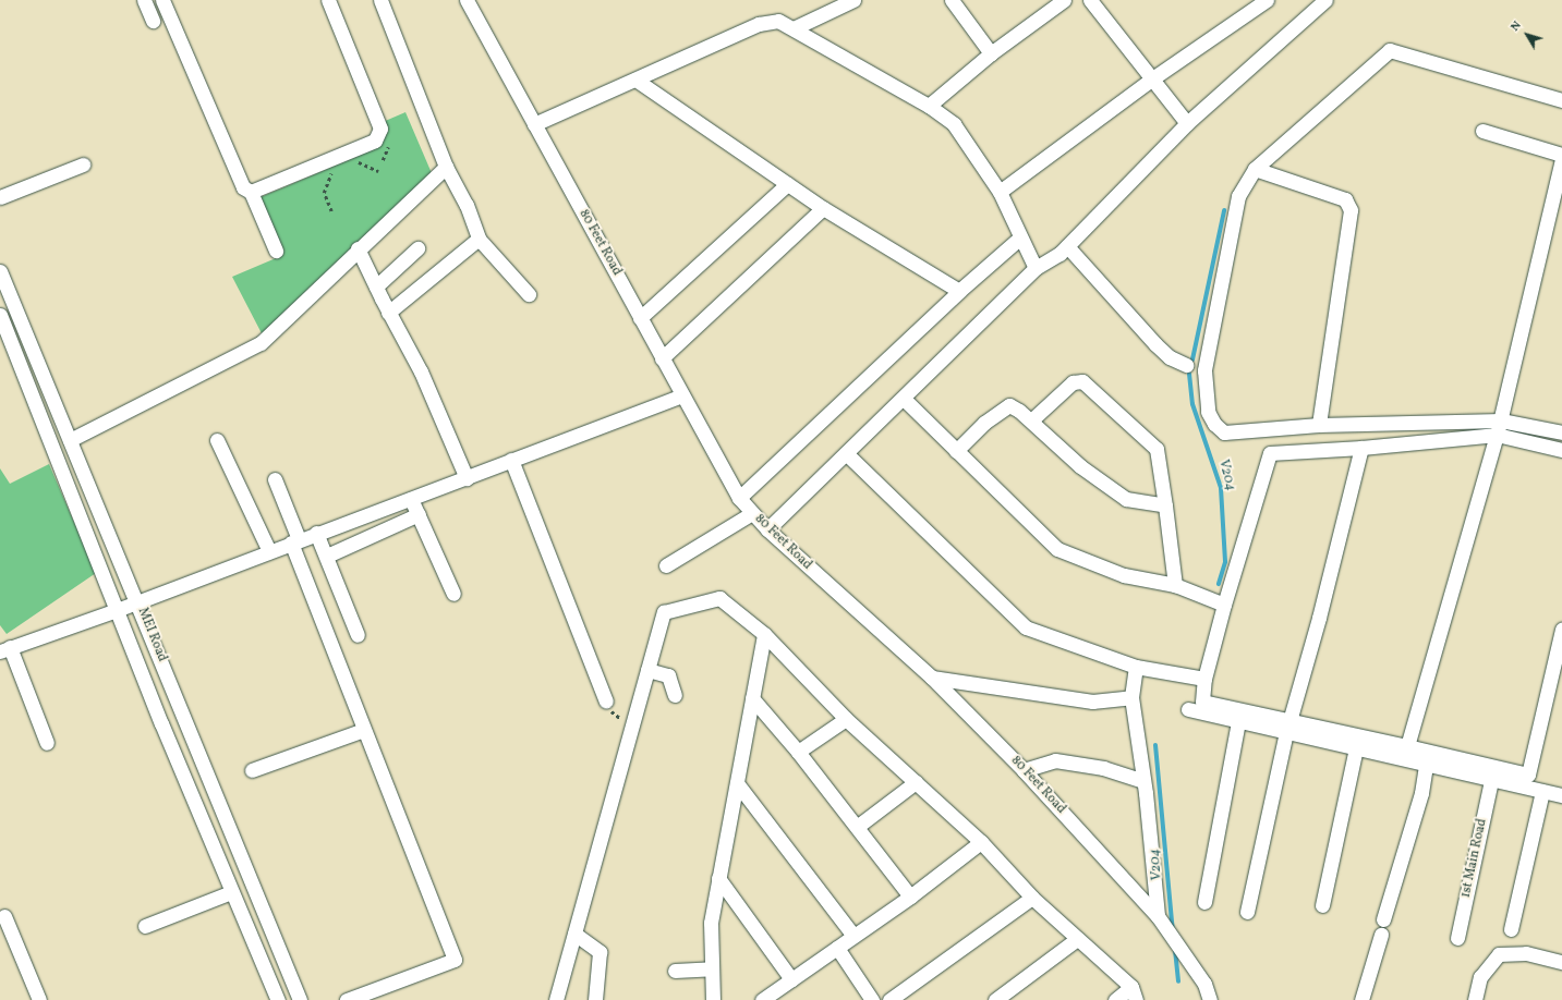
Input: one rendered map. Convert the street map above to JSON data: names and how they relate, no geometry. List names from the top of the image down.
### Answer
{
  "streets": {
    "street": ["80 Feet Road", "MEI Road", "1st Main Road"]
  },
  "water": ["V204"],
  "north": "top left"
}
